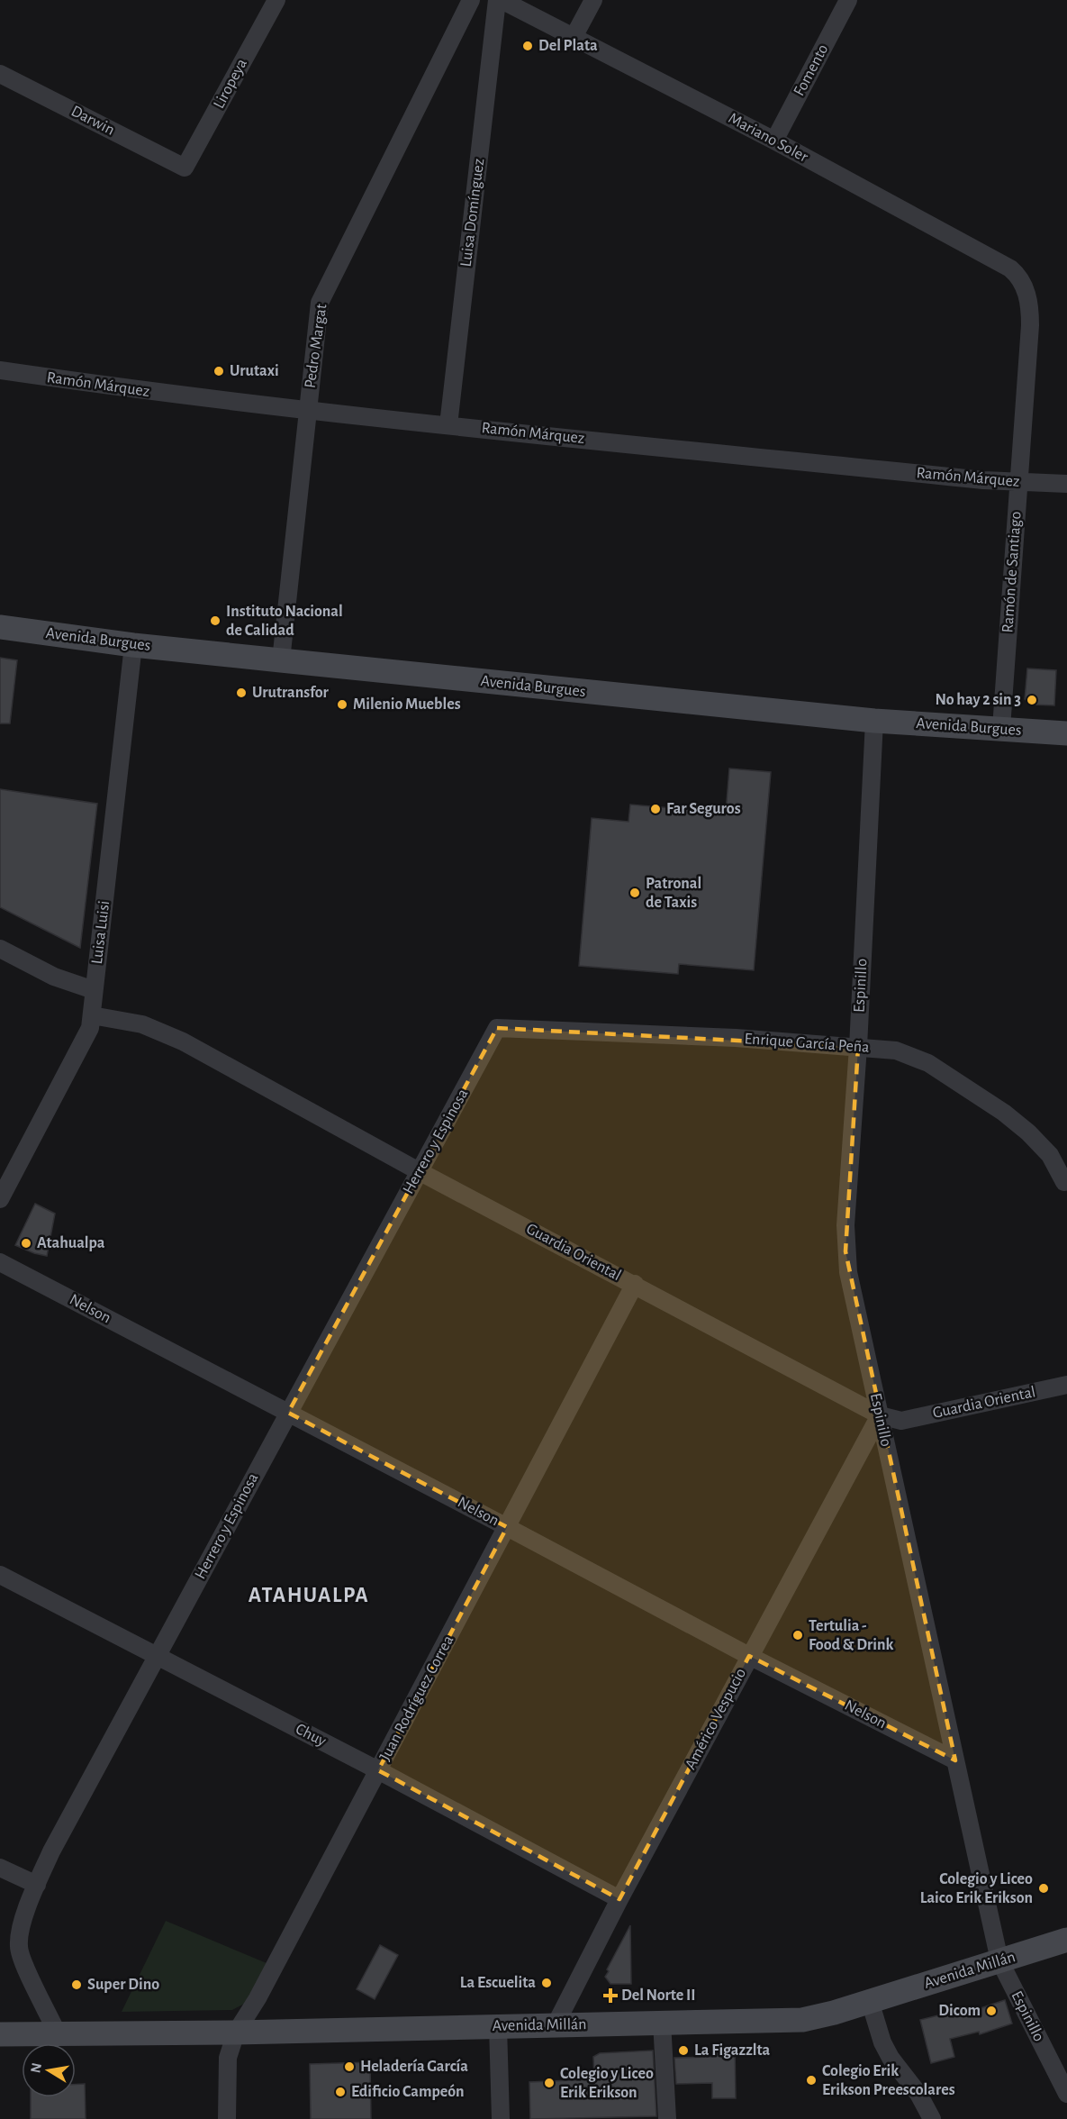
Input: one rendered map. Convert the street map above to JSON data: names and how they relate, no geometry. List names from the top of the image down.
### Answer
{
  "streets": {
    "main road": ["Avenida Burgues", "Avenida Millán"],
    "street": [
      "Fomento",
      "Liropeya",
      "Darwin",
      "Mariano Soler",
      "Luisa Domínguez",
      "Pedro Margat",
      "Ramón Márquez",
      "Ramón de Santiago",
      "Luisa Luisi",
      "Espinillo",
      "Enrique García Peña",
      "Herrero y Espinosa",
      "Guardia Oriental",
      "Nelson",
      "Juan Rodríguez Correa",
      "Américo Vespucio",
      "Chuy"
    ]
  },
  "crossings": [
    ["Fomento", "Mariano Soler"],
    ["Liropeya", "Darwin"],
    ["Mariano Soler", "Luisa Domínguez"],
    ["Mariano Soler", "Ramón de Santiago"],
    ["Luisa Domínguez", "Ramón Márquez"],
    ["Pedro Margat", "Ramón Márquez"],
    ["Pedro Margat", "Avenida Burgues"],
    ["Ramón Márquez", "Ramón de Santiago"],
    ["Ramón de Santiago", "Avenida Burgues"],
    ["Avenida Burgues", "Luisa Luisi"],
    ["Avenida Burgues", "Espinillo"],
    ["Luisa Luisi", "Guardia Oriental"],
    ["Espinillo", "Enrique García Peña"],
    ["Espinillo", "Guardia Oriental"],
    ["Espinillo", "Nelson"],
    ["Espinillo", "Américo Vespucio"],
    ["Espinillo", "Avenida Millán"],
    ["Enrique García Peña", "Herrero y Espinosa"],
    ["Herrero y Espinosa", "Guardia Oriental"],
    ["Herrero y Espinosa", "Nelson"],
    ["Herrero y Espinosa", "Chuy"],
    ["Herrero y Espinosa", "Avenida Millán"],
    ["Guardia Oriental", "Juan Rodríguez Correa"],
    ["Guardia Oriental", "Américo Vespucio"],
    ["Nelson", "Juan Rodríguez Correa"],
    ["Nelson", "Américo Vespucio"],
    ["Juan Rodríguez Correa", "Chuy"],
    ["Juan Rodríguez Correa", "Avenida Millán"],
    ["Américo Vespucio", "Chuy"],
    ["Américo Vespucio", "Avenida Millán"]
  ],
  "districts": ["ATAHUALPA"],
  "places": {
    "other": [
      "Del Plata",
      "Urutaxi",
      "Instituto Nacional de Calidad",
      "Urutransfor",
      "No hay 2 sin 3",
      "Milenio Muebles",
      "Far Seguros",
      "Patronal de Taxis",
      "Atahualpa",
      "Tertulia - Food & Drink",
      "Colegio y Liceo Laico Erik Erikson",
      "La Escuelita",
      "Super Dino",
      "Dicom",
      "La Figazzlta",
      "Heladería García",
      "Colegio Erik Erikson Preescolares",
      "Colegio y Liceo Erik Erikson",
      "Edificio Campeón"
    ],
    "health": ["Del Norte II"]
  },
  "north": "left"
}
